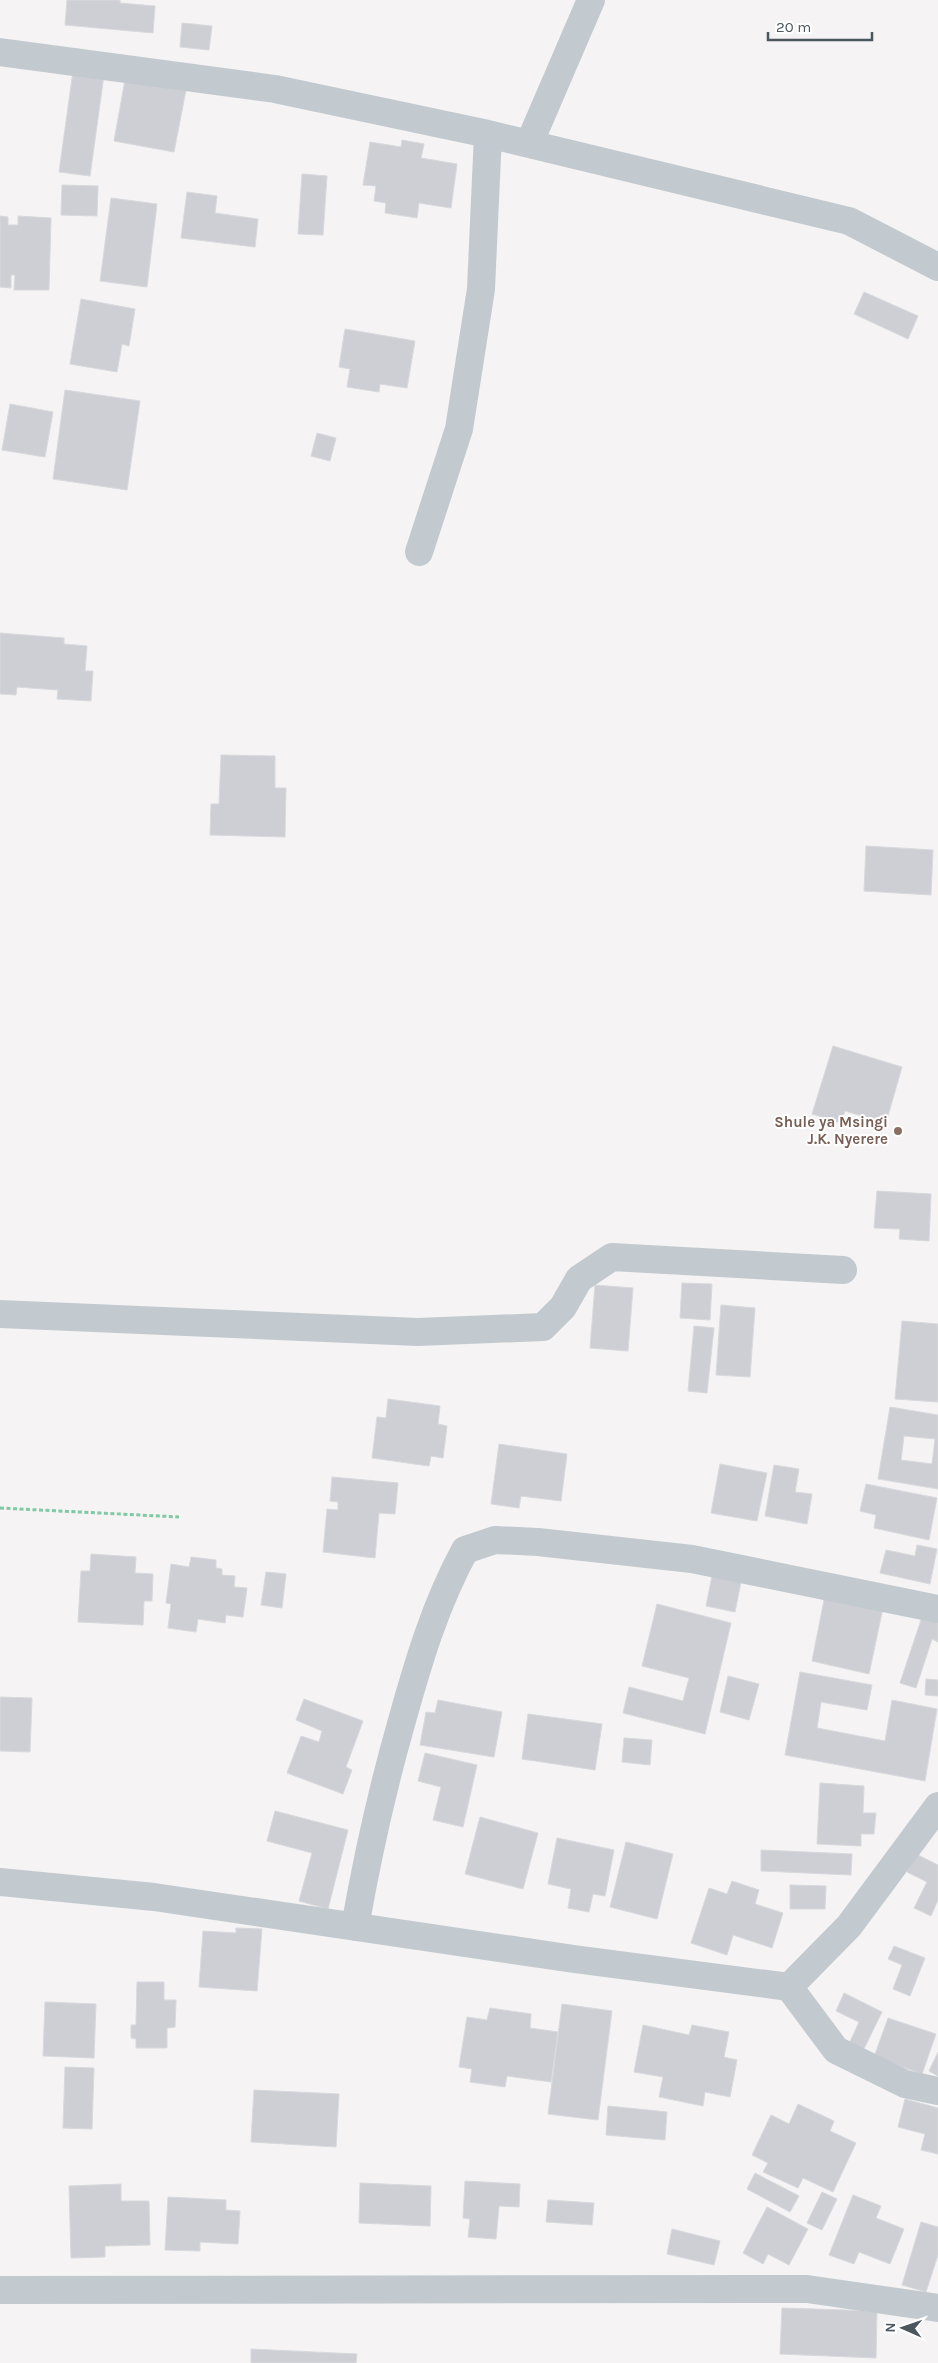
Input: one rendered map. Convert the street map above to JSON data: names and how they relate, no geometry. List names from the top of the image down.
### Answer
{
  "places": ["Shule ya Msingi J.K. Nyerere"],
  "scale_bar": "20 m",
  "north": "left"
}
